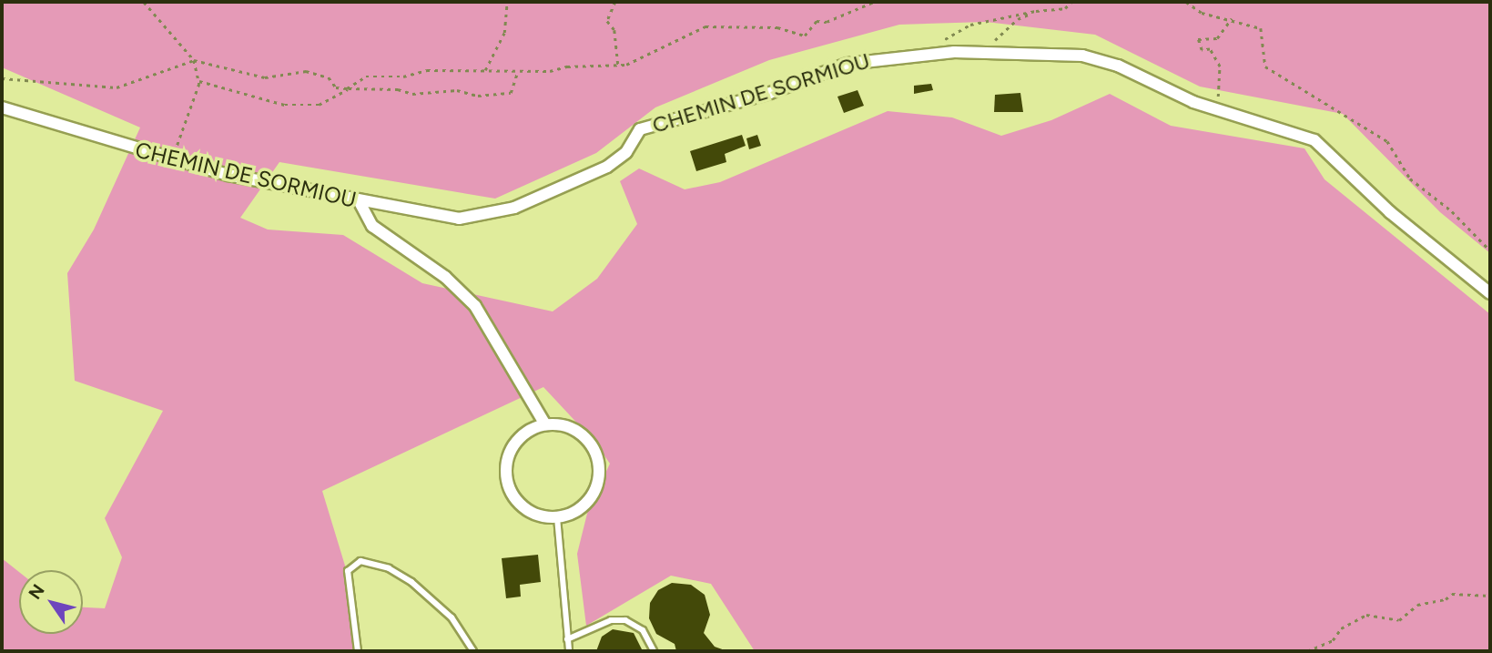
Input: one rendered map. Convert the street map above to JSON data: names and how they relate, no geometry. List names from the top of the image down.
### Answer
{
  "streets": {
    "street": ["CHEMIN DE SORMIOU"]
  },
  "north": "top left"
}
